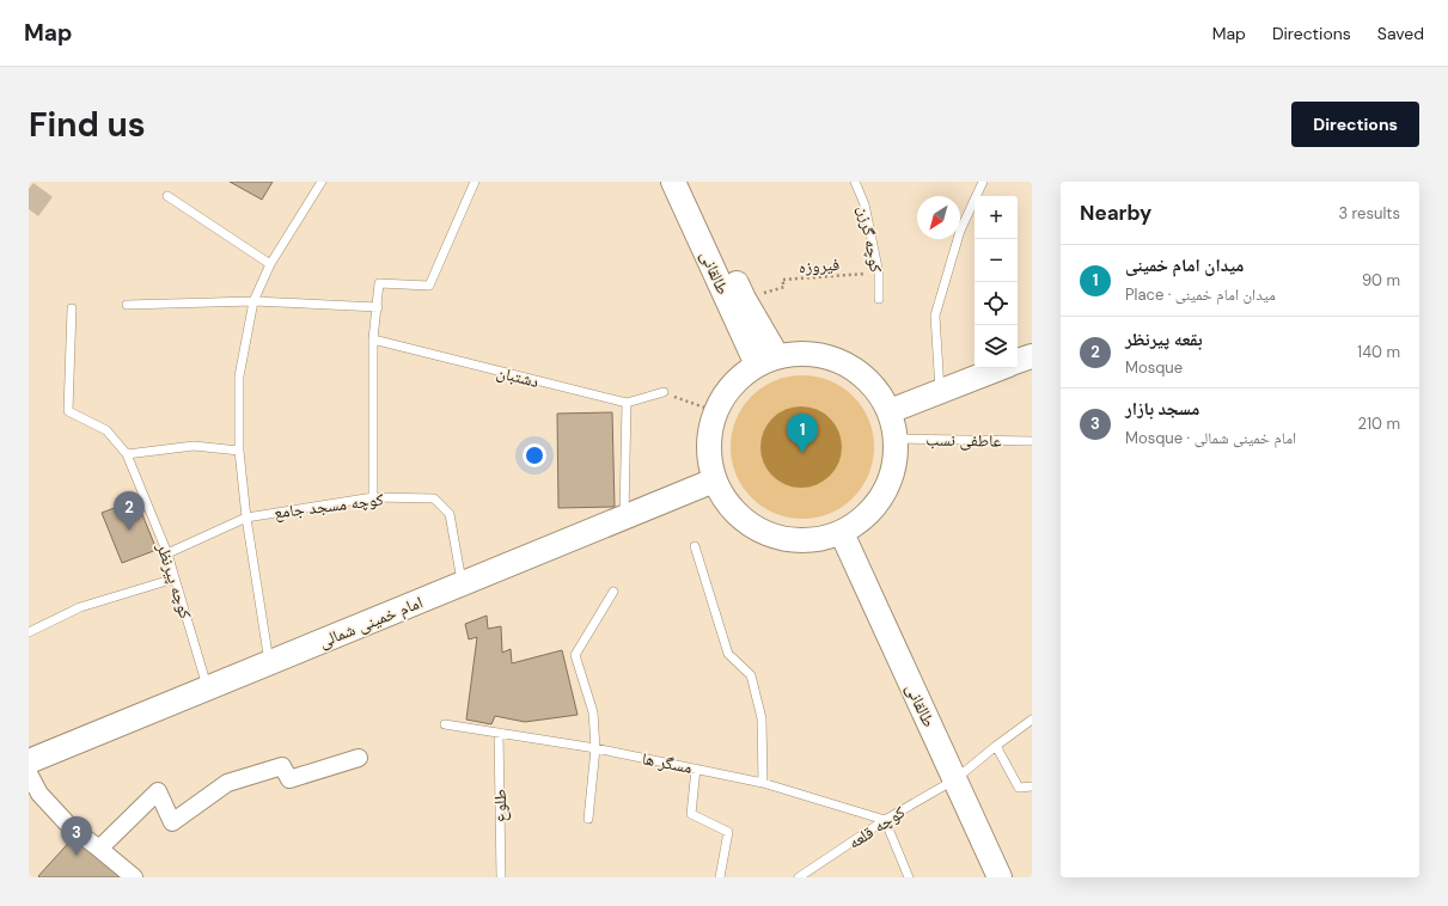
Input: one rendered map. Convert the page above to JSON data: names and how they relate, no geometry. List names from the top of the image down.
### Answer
{
  "streets": {
    "main road": ["طالقانی", "امام خمینی شمالی"],
    "lane": [
      "کوچه گرزن",
      "دشتبان",
      "عاطفی نسب",
      "کوچه مسجد جامع",
      "کوچه پیرنظر",
      "مسگر ها",
      "طلوع",
      "کوچه قلعه"
    ],
    "path": ["فیروزه"]
  },
  "crossings": [
    ["کوچه گرزن", "فیروزه"],
    ["فیروزه", "طالقانی"],
    ["طالقانی", "کوچه قلعه"],
    ["کوچه مسجد جامع", "کوچه پیرنظر"],
    ["کوچه مسجد جامع", "امام خمینی شمالی"],
    ["کوچه پیرنظر", "امام خمینی شمالی"],
    ["مسگر ها", "طلوع"],
    ["مسگر ها", "کوچه قلعه"]
  ],
  "north": "bottom left",
  "page": {
    "header": "Map",
    "nav": ["Map", "Directions", "Saved"],
    "buttons": "Directions",
    "title": "Find us",
    "heading": ["Nearby", "3 results"],
    "map_buttons": ["+", "−"],
    "list": [
      {
        "mark": "1",
        "name": "میدان امام خمینی",
        "note": "Place · میدان امام خمینی",
        "value": "90 m"
      },
      {
        "mark": "2",
        "name": "بقعه پیرنظر",
        "note": "Mosque",
        "value": "140 m"
      },
      {
        "mark": "3",
        "name": "مسجد بازار",
        "note": "Mosque · امام خمینی شمالی",
        "value": "210 m"
      }
    ],
    "pins": ["1", "2", "3"]
  }
}
